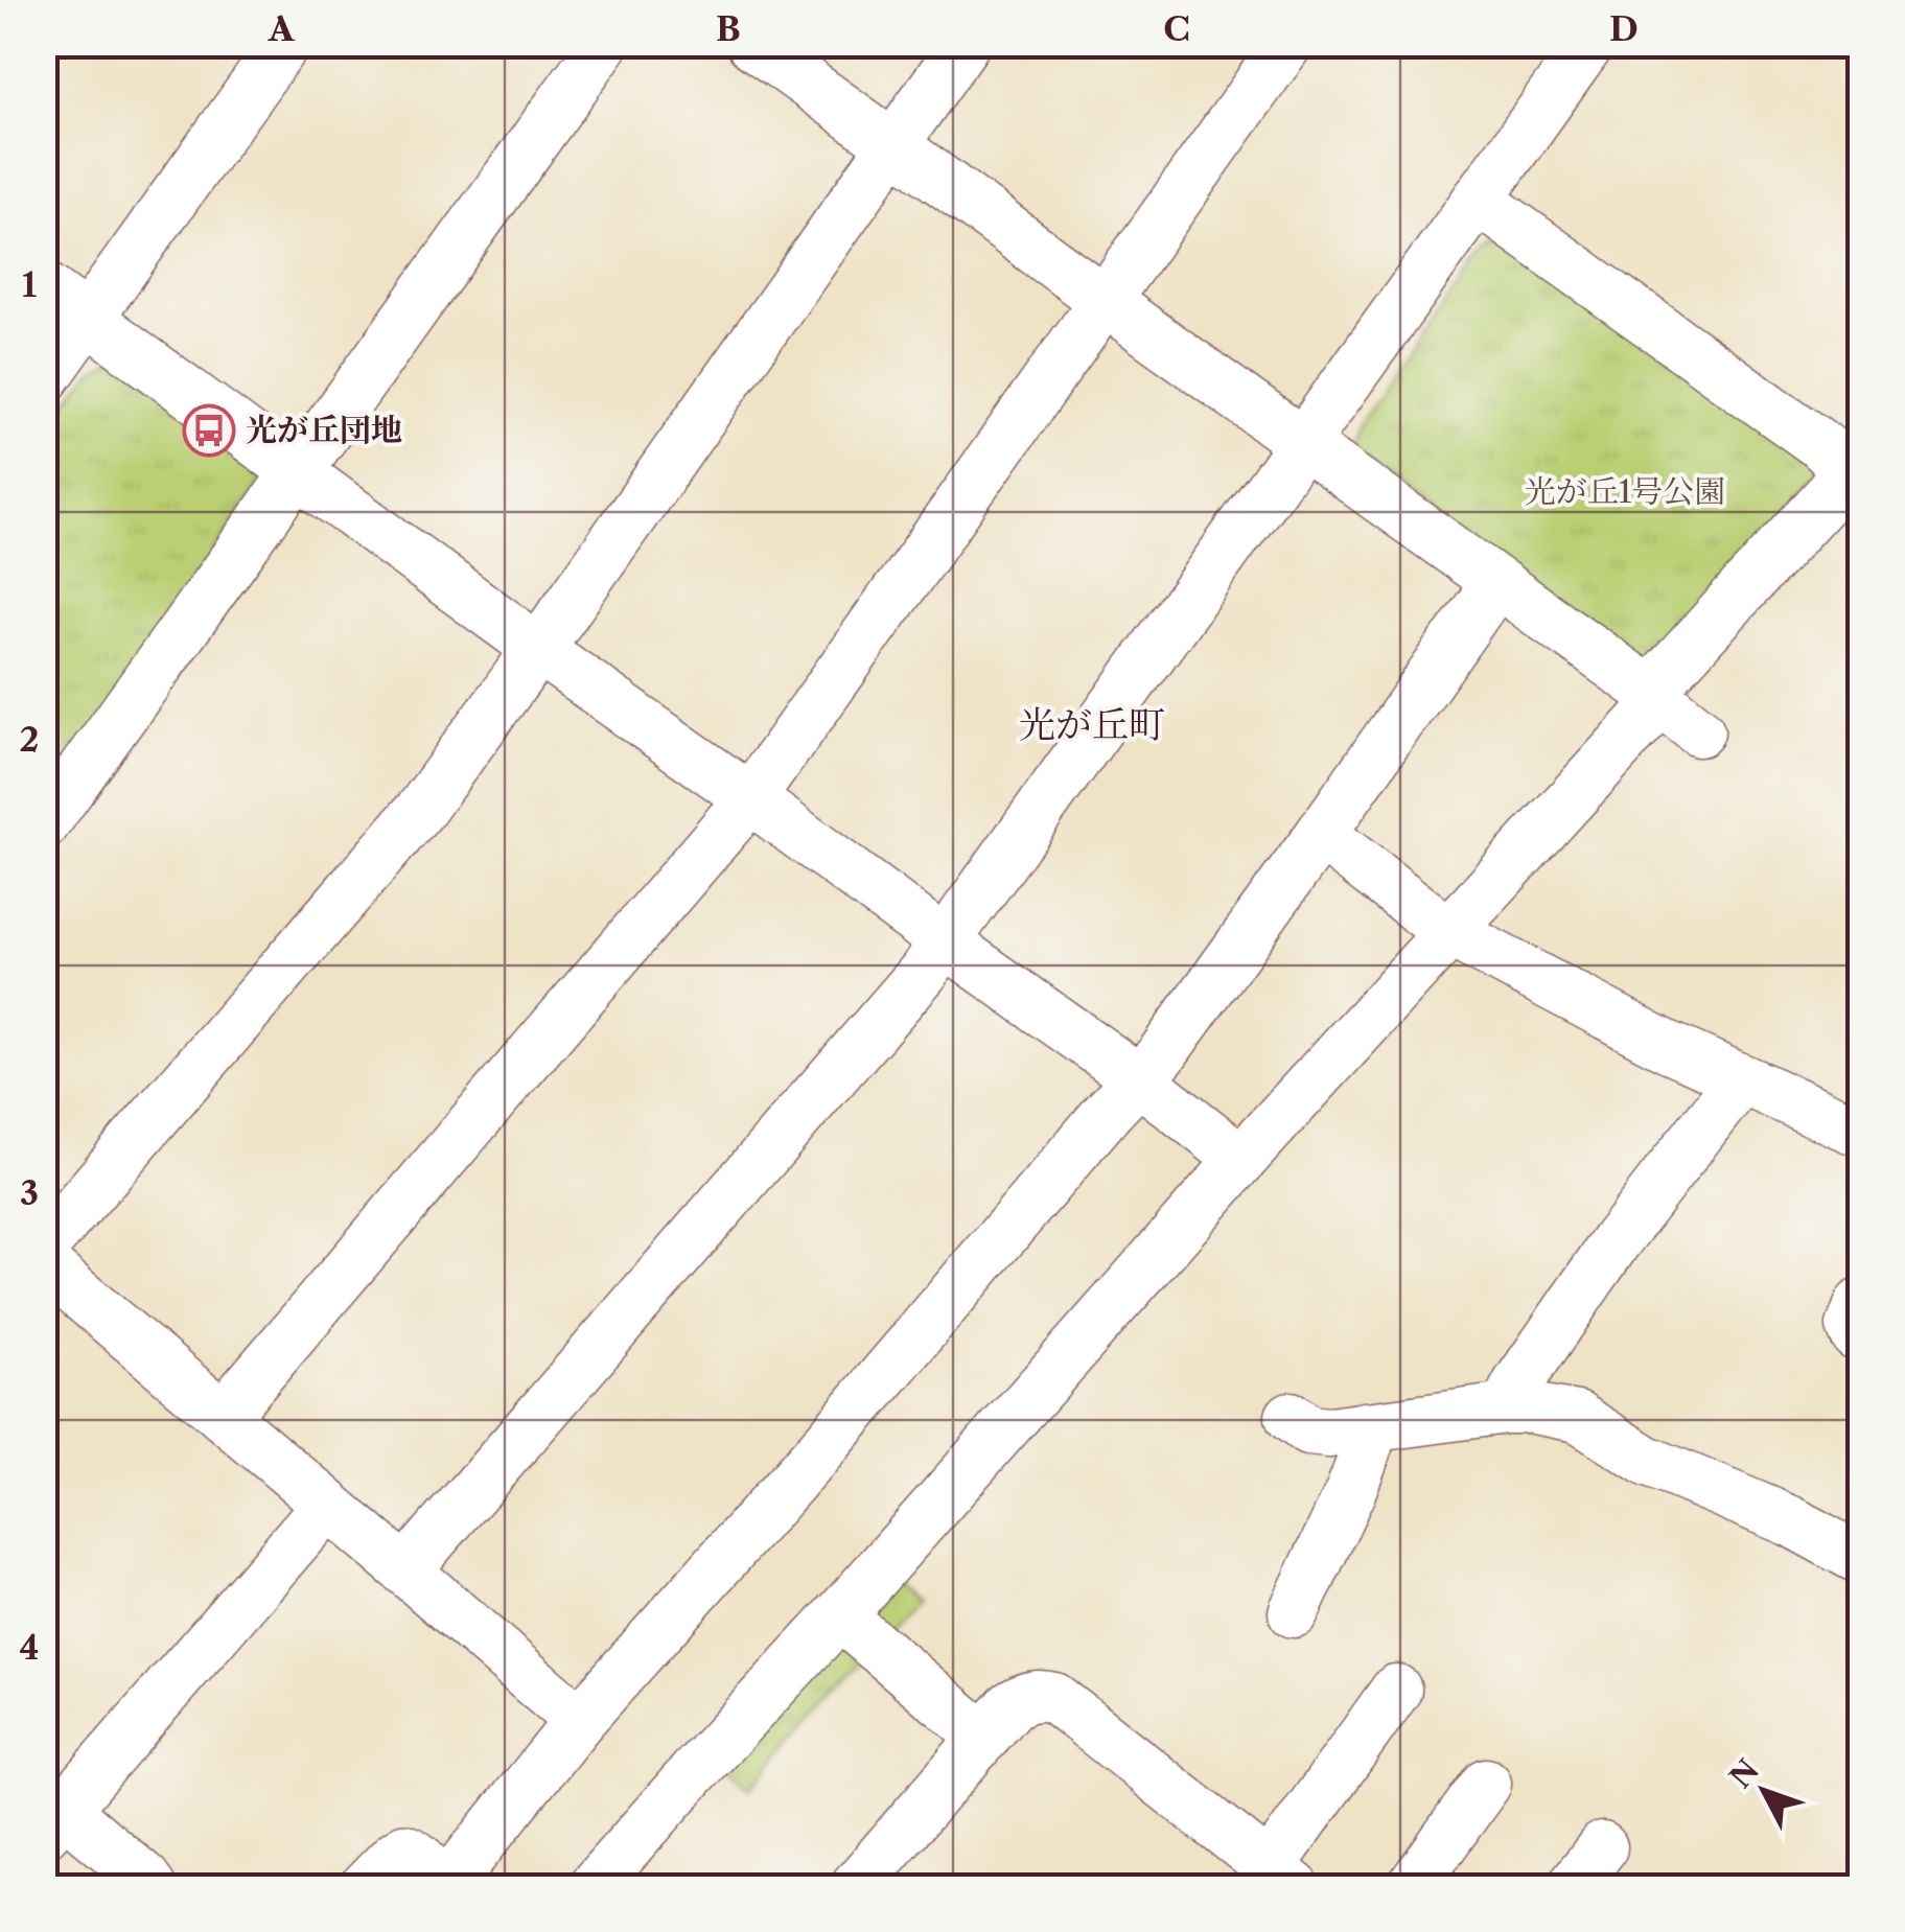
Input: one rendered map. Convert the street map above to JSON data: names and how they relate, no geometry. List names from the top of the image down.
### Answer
{
  "districts": ["光が丘町"],
  "parks": ["光が丘1号公園"],
  "places": {
    "bus stop": ["光が丘団地"]
  },
  "north": "top left",
  "grid": {
    "columns": [
      "A",
      "B",
      "C",
      "D"
    ],
    "rows": [
      "1",
      "2",
      "3",
      "4"
    ]
  }
}
